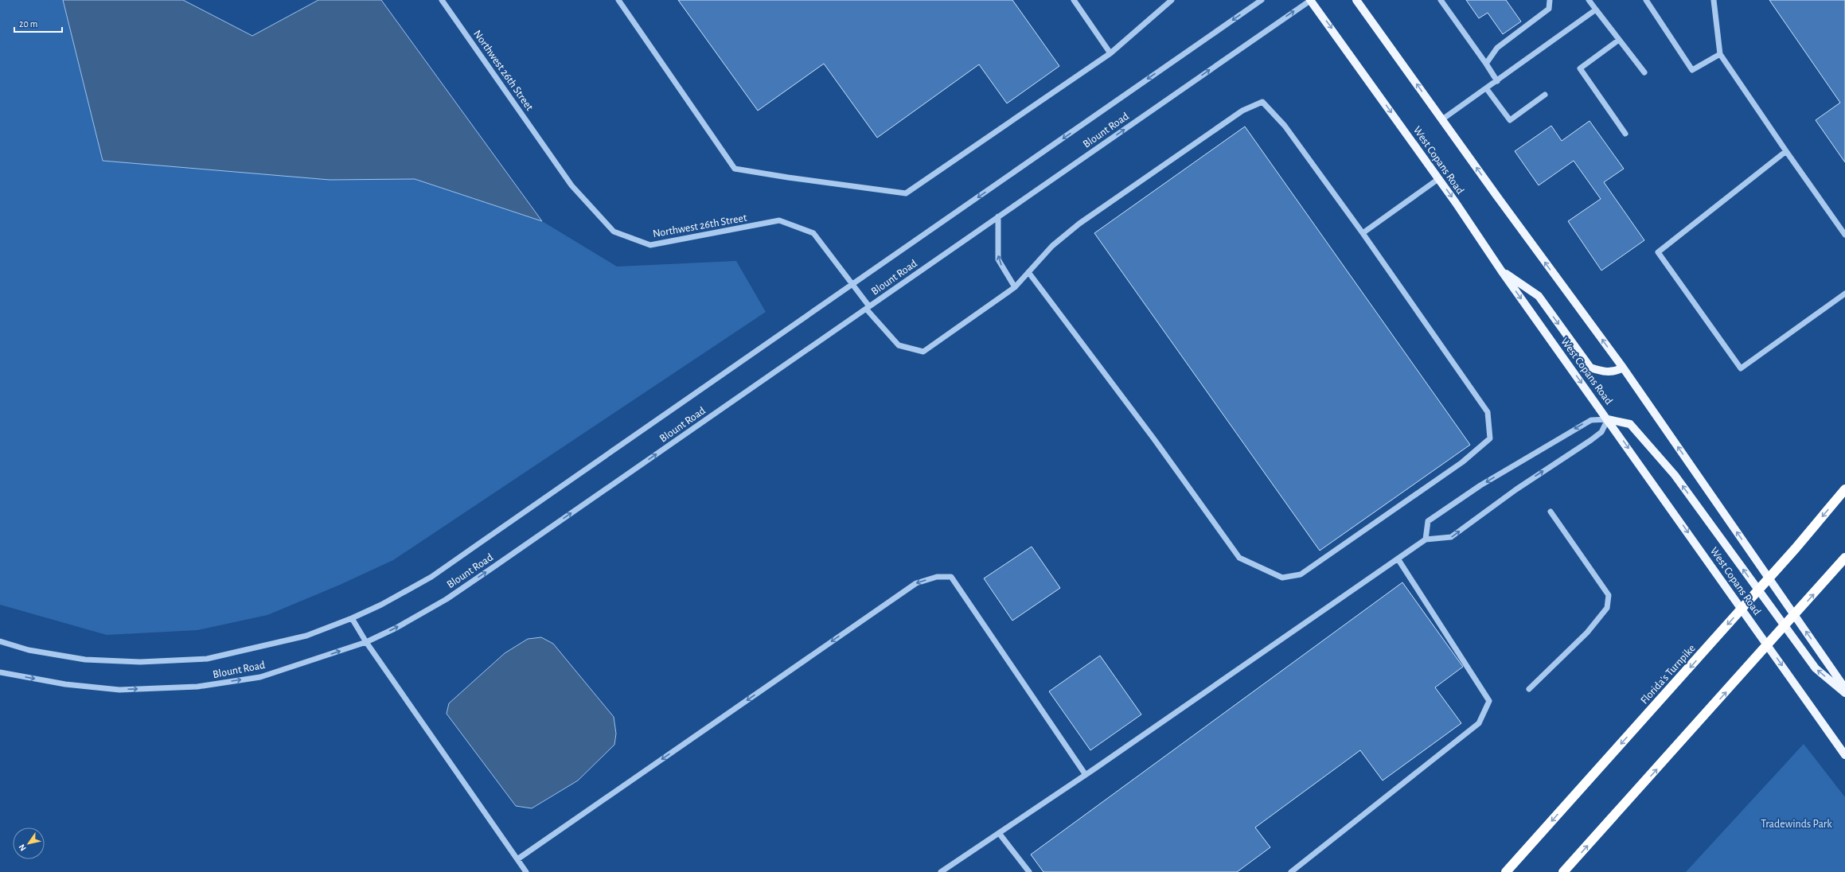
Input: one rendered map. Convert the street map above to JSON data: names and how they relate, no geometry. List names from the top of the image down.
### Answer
{
  "streets": {
    "highway": ["Florida's Turnpike"],
    "main road": ["West Copans Road"],
    "street": ["Northwest 26th Street", "Blount Road"]
  },
  "crossings": [
    ["Northwest 26th Street", "Blount Road"],
    ["Blount Road", "West Copans Road"]
  ],
  "parks": ["Tradewinds Park"],
  "scale_bar": "20 m",
  "north": "bottom left"
}
